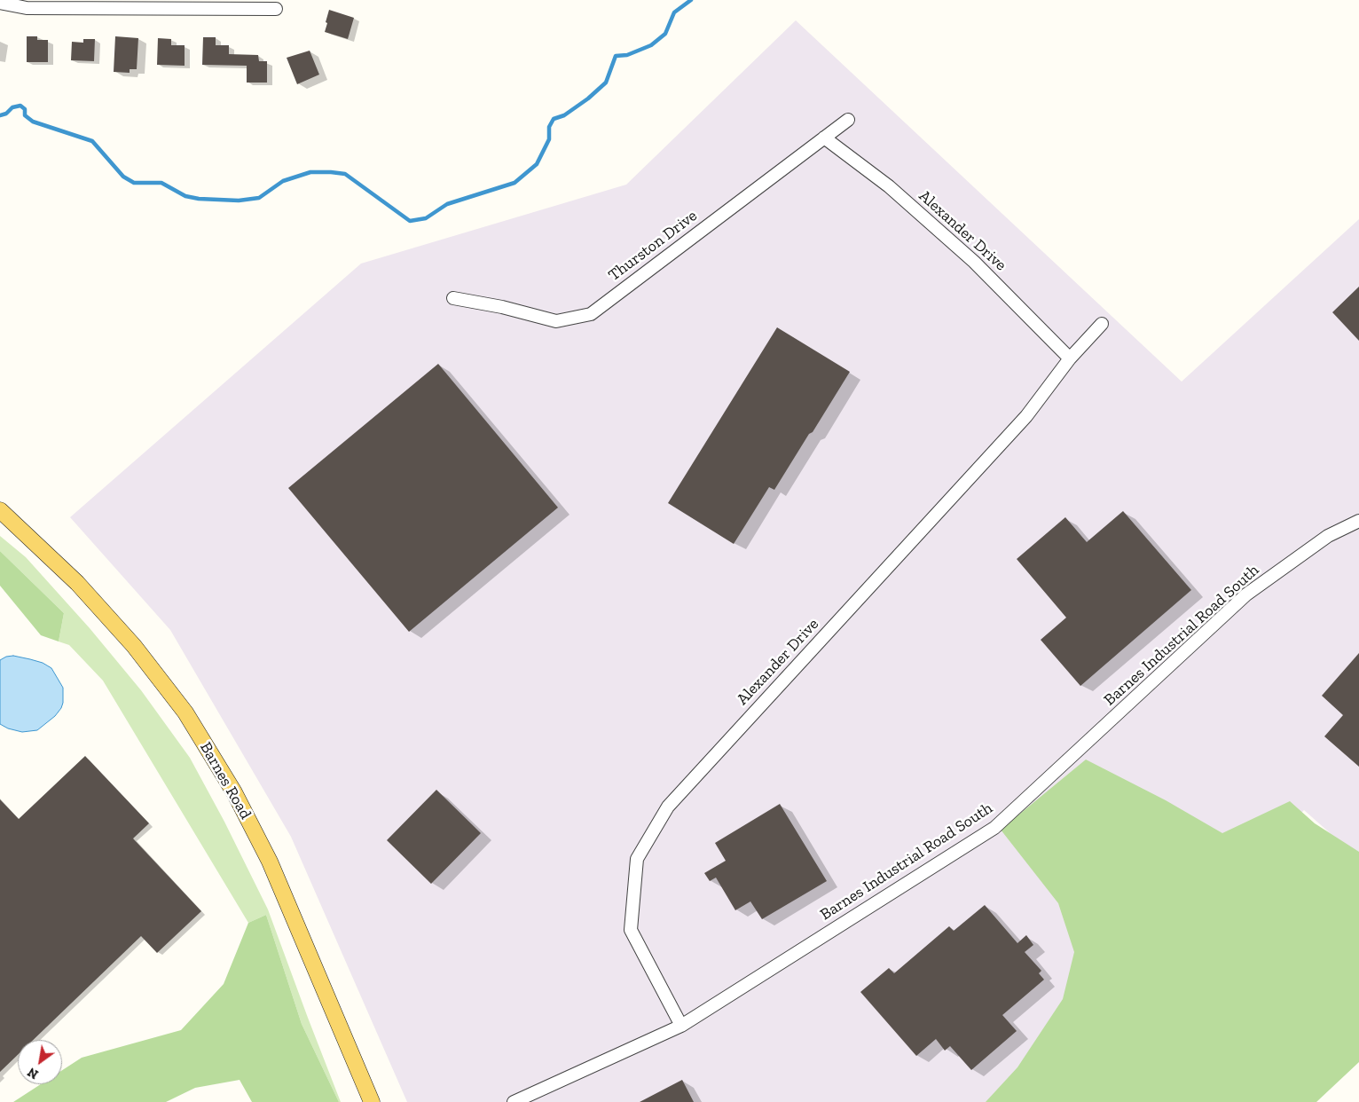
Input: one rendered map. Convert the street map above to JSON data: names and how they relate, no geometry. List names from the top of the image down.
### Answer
{
  "streets": {
    "main road": ["Barnes Road"],
    "street": ["Alexander Drive", "Thurston Drive", "Barnes Industrial Road South"]
  },
  "crossings": [
    ["Alexander Drive", "Thurston Drive"],
    ["Alexander Drive", "Barnes Industrial Road South"]
  ],
  "north": "bottom left"
}
